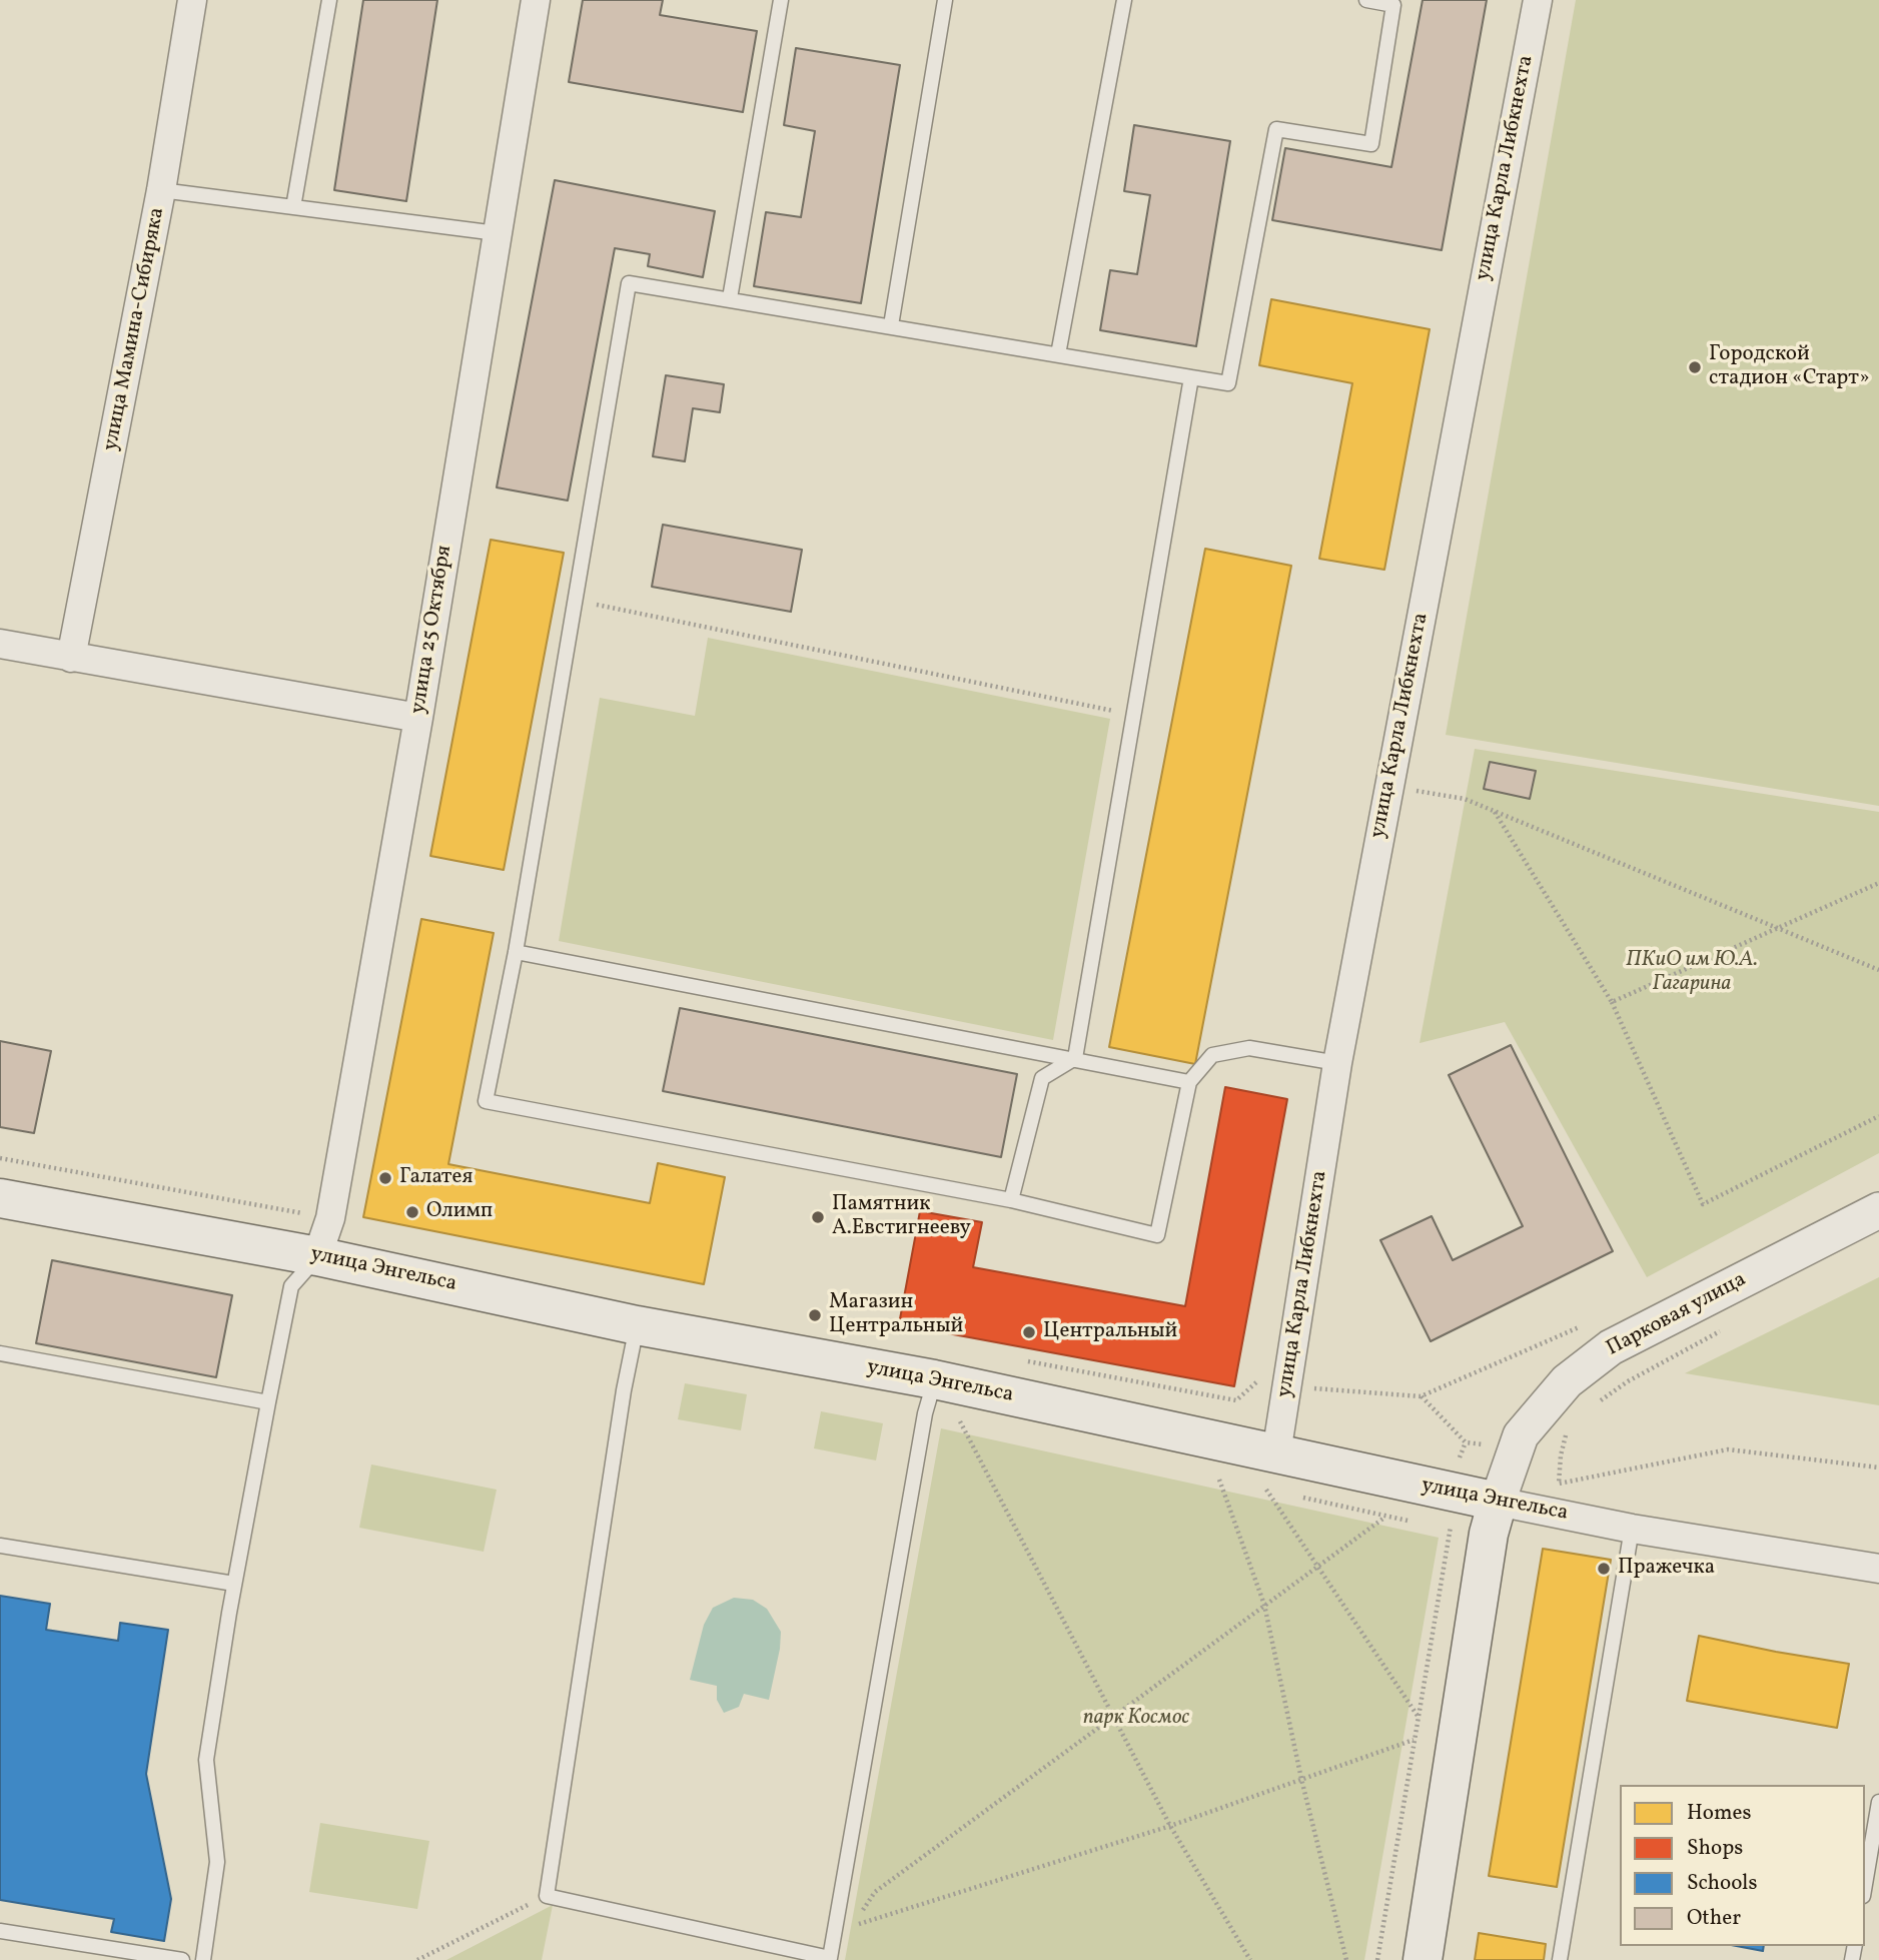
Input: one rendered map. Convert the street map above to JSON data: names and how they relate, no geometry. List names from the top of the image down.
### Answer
{
  "streets": {
    "main road": ["улица Энгельса"],
    "street": [
      "улица Карла Либкнехта",
      "улица Мамина-Сибиряка",
      "улица 25 Октября",
      "Парковая улица"
    ]
  },
  "crossings": [
    ["улица Карла Либкнехта", "улица Энгельса"],
    ["улица 25 Октября", "улица Энгельса"],
    ["улица Энгельса", "Парковая улица"]
  ],
  "parks": ["ПКиО им Ю.А. Гагарина", "парк Космос"],
  "places": [
    "Городской стадион «Старт»",
    "Галатея",
    "Олимп",
    "Памятник А.Евстигнееву",
    "Магазин Центральный",
    "Центральный",
    "Пражечка"
  ],
  "legend": [
    "Homes",
    "Shops",
    "Schools",
    "Other"
  ]
}
